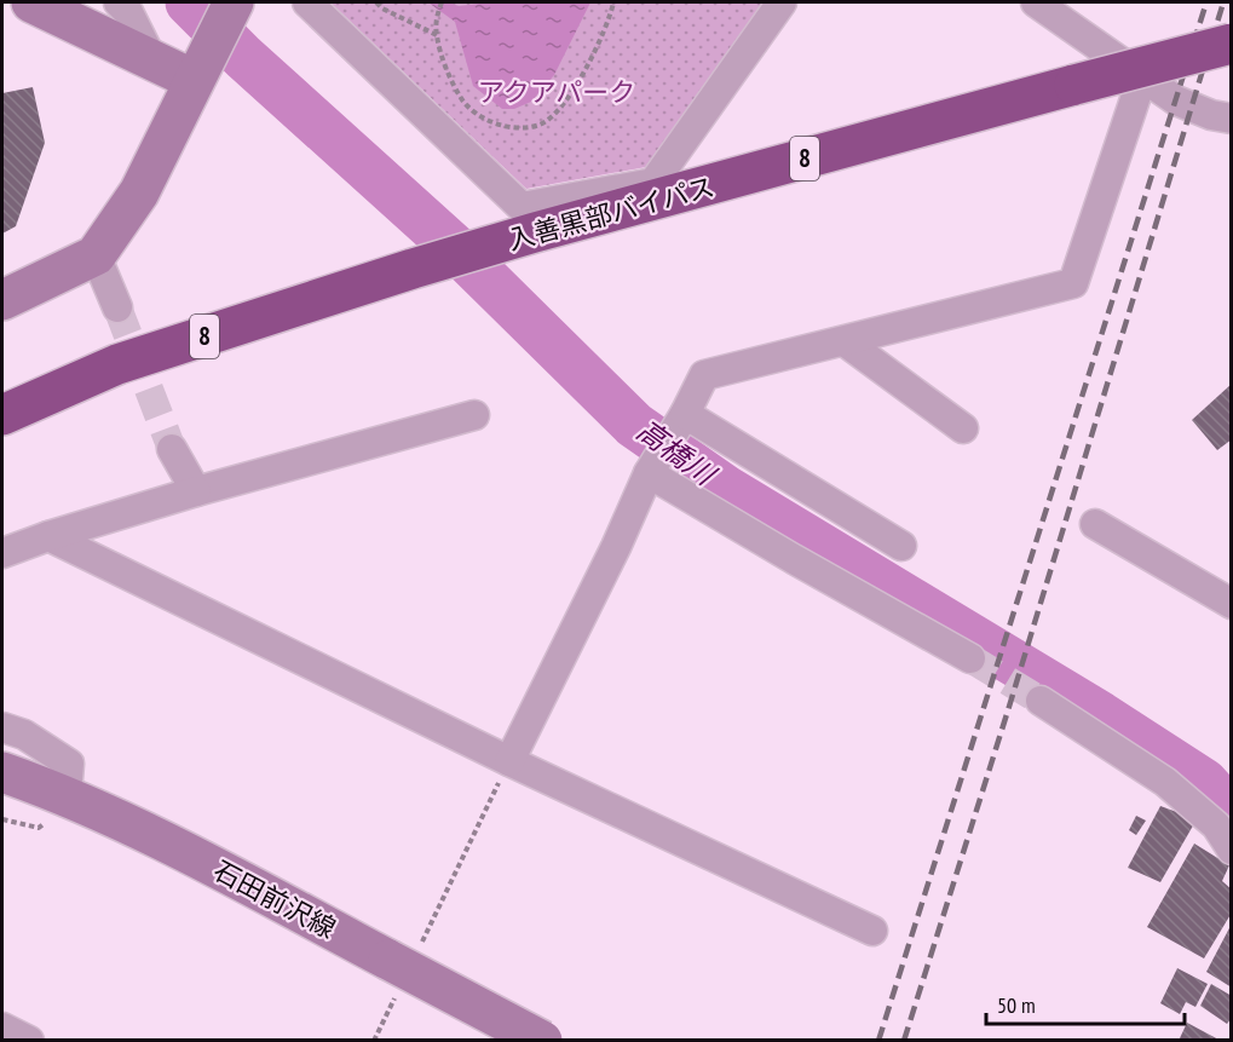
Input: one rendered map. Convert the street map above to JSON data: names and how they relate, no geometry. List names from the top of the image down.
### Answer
{
  "streets": {
    "highway": ["8", "入善黒部バイパス"],
    "main road": ["石田前沢線"]
  },
  "water": ["高橋川"],
  "parks": ["アクアパーク"],
  "scale_bar": "50 m"
}
